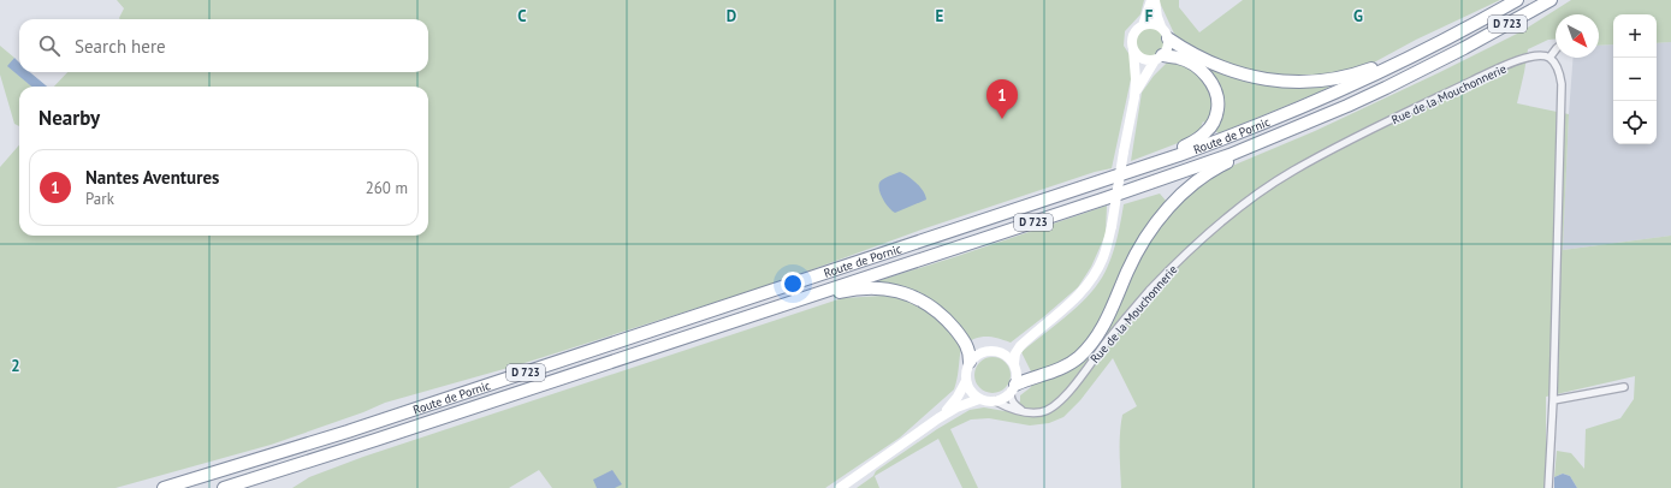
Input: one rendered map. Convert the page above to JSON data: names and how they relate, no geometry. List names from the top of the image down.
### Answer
{
  "streets": {
    "highway": ["D 723", "Route de Pornic"],
    "street": ["Rue de la Mouchonnerie"]
  },
  "north": "bottom right",
  "page": {
    "map_buttons": ["+", "−"],
    "search": "Search here",
    "pins": "1",
    "heading": "Nearby",
    "list": [
      {
        "mark": "1",
        "name": "Nantes Aventures",
        "note": "Park",
        "value": "260 m"
      }
    ]
  },
  "grid": {
    "columns": [
      "C",
      "D",
      "E",
      "F",
      "G"
    ],
    "rows": ["2"]
  }
}
